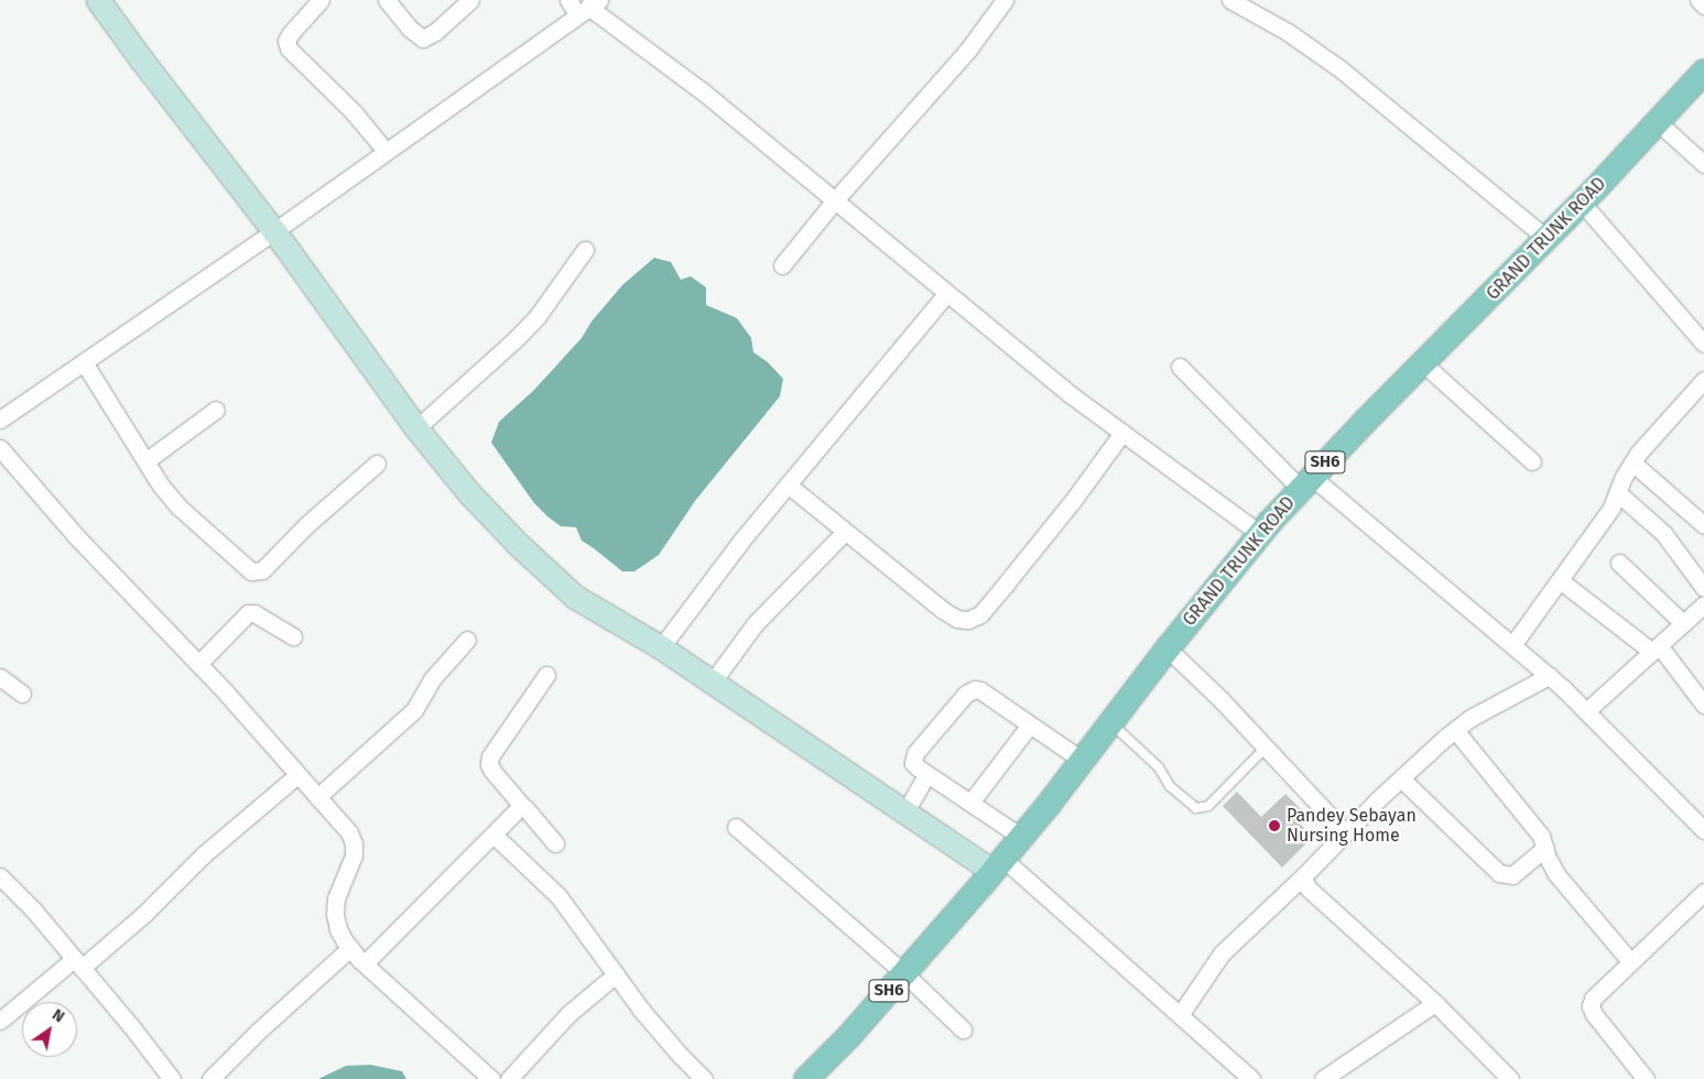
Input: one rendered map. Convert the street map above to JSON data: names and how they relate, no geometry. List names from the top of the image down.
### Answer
{
  "streets": {
    "main road": ["GRAND TRUNK ROAD", "SH6"]
  },
  "places": ["Pandey Sebayan Nursing Home"],
  "north": "top right"
}
